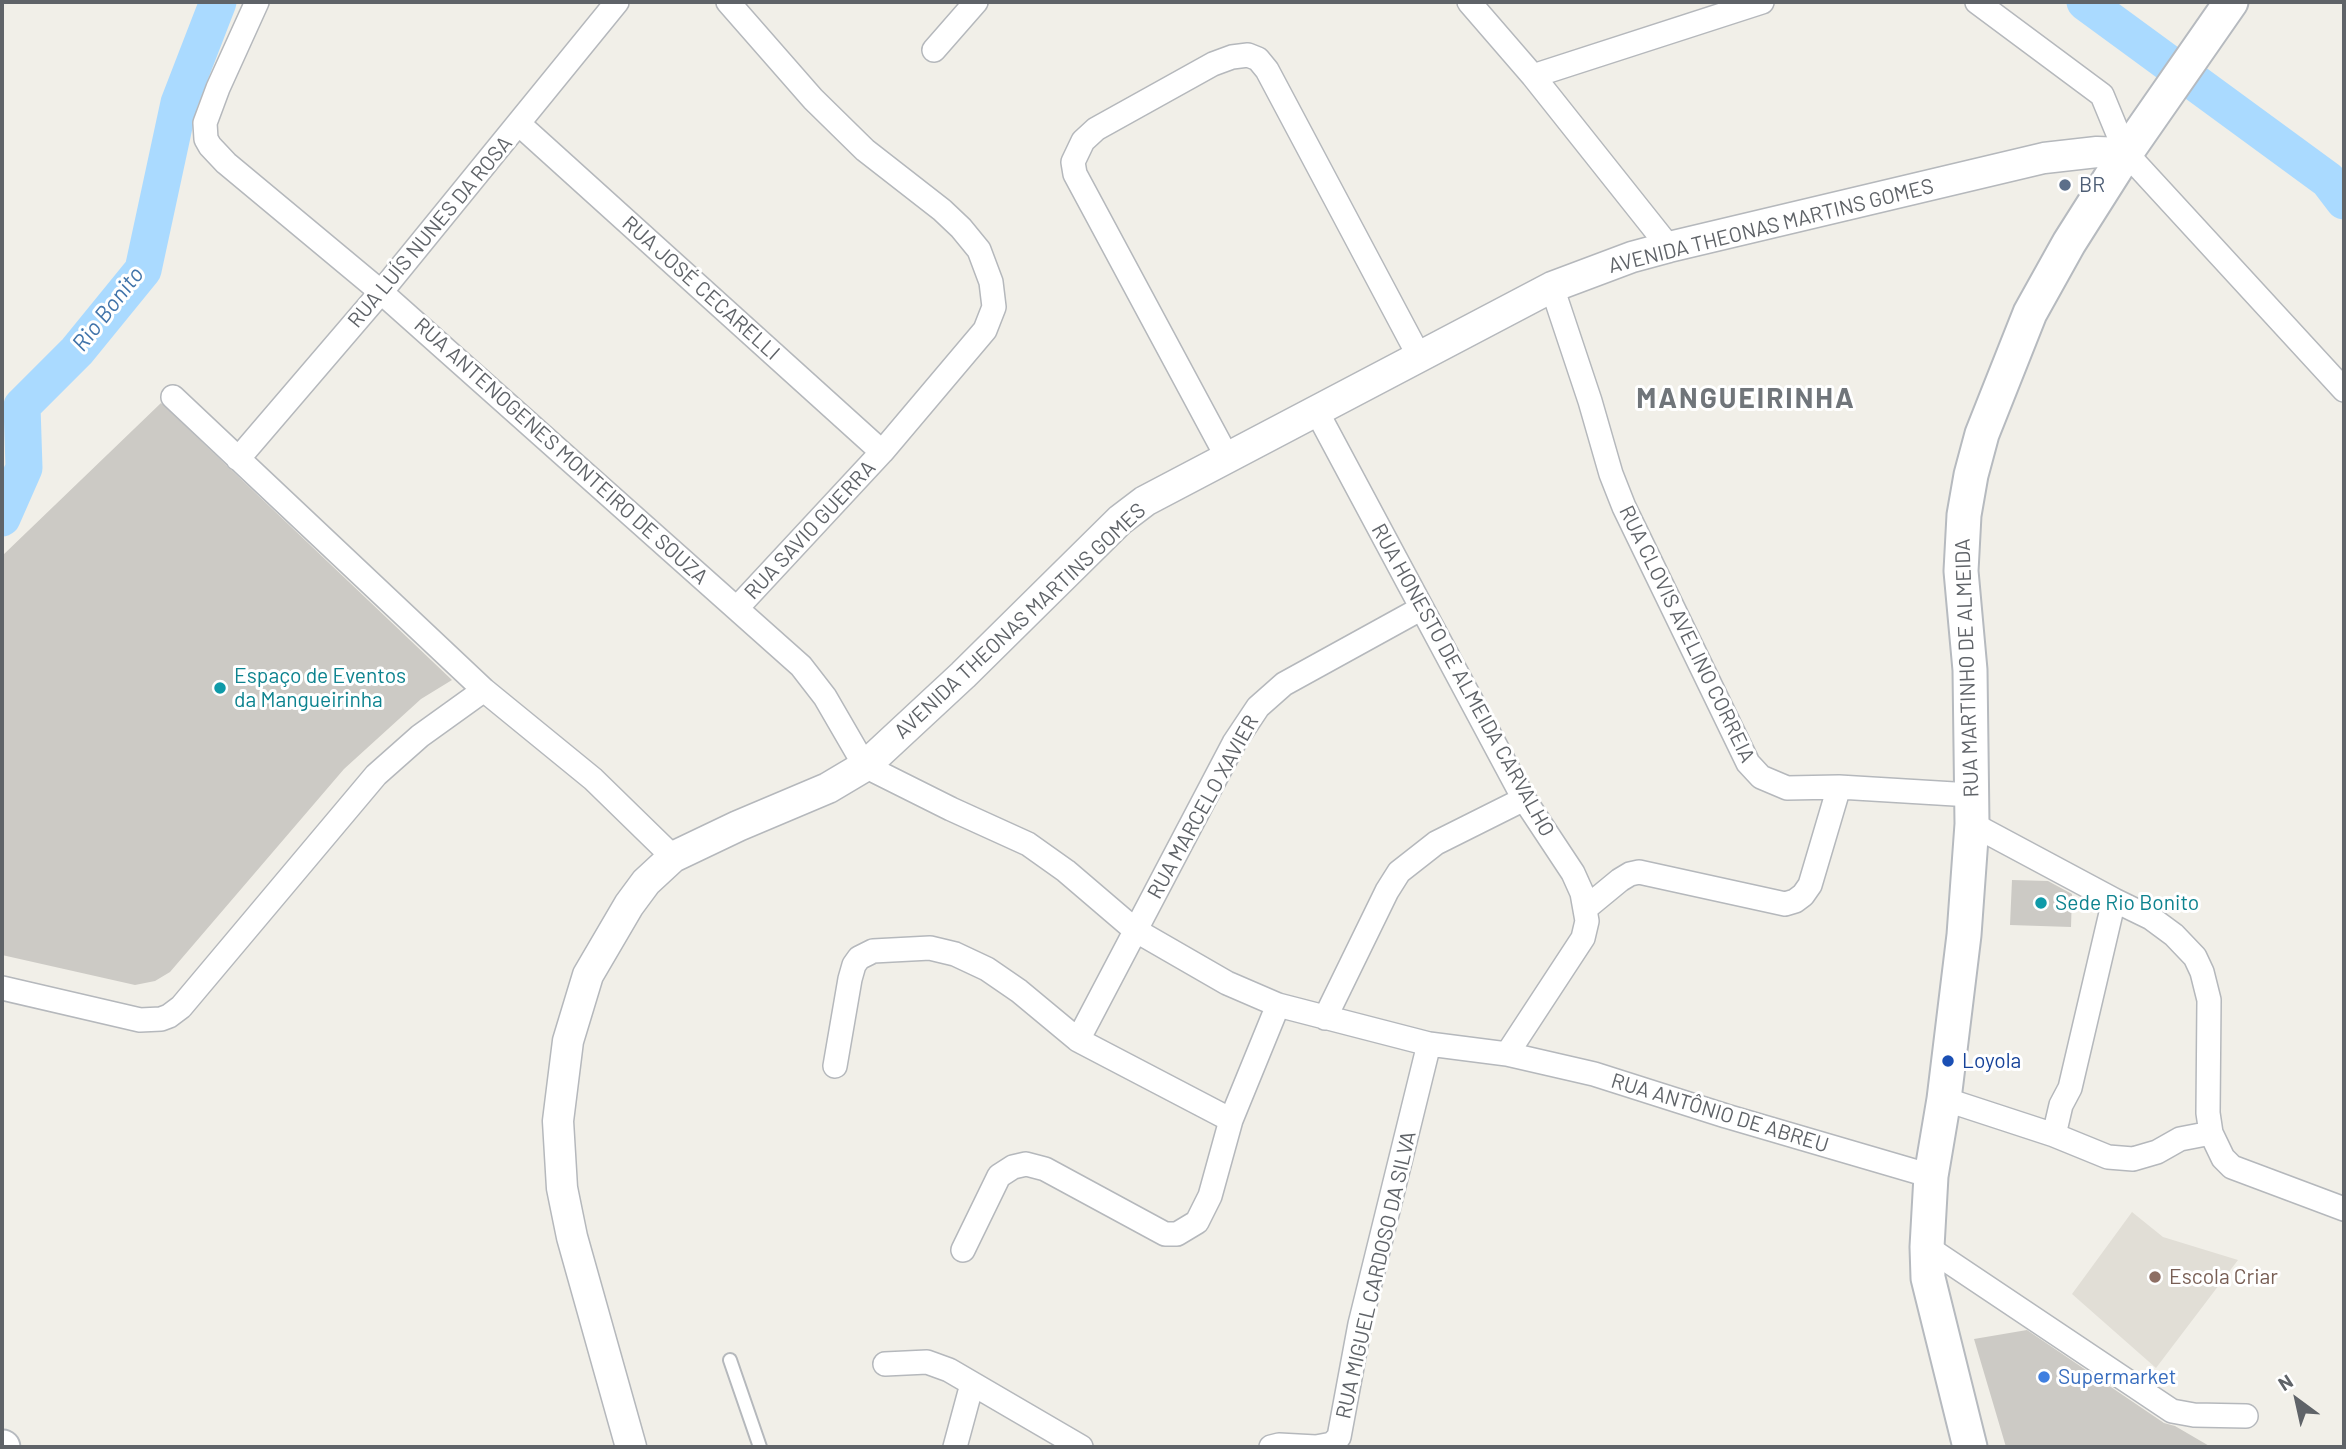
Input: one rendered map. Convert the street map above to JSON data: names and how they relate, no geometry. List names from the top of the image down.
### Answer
{
  "streets": {
    "main road": ["RUA MARTINHO DE ALMEIDA"],
    "street": [
      "AVENIDA THEONAS MARTINS GOMES",
      "RUA LUÍS NUNES DA ROSA",
      "RUA JOSÉ CECARELLI",
      "RUA ANTENOGENES MONTEIRO DE SOUZA",
      "RUA SAVIO GUERRA",
      "RUA CLOVIS AVELINO CORREIA",
      "RUA HONESTO DE ALMEIDA CARVALHO",
      "RUA MARCELO XAVIER",
      "RUA ANTÔNIO DE ABREU",
      "RUA MIGUEL CARDOSO DA SILVA"
    ]
  },
  "crossings": [
    ["AVENIDA THEONAS MARTINS GOMES", "RUA ANTENOGENES MONTEIRO DE SOUZA"],
    ["AVENIDA THEONAS MARTINS GOMES", "RUA CLOVIS AVELINO CORREIA"],
    ["AVENIDA THEONAS MARTINS GOMES", "RUA MARTINHO DE ALMEIDA"],
    ["AVENIDA THEONAS MARTINS GOMES", "RUA HONESTO DE ALMEIDA CARVALHO"],
    ["AVENIDA THEONAS MARTINS GOMES", "RUA ANTÔNIO DE ABREU"],
    ["RUA LUÍS NUNES DA ROSA", "RUA JOSÉ CECARELLI"],
    ["RUA LUÍS NUNES DA ROSA", "RUA ANTENOGENES MONTEIRO DE SOUZA"],
    ["RUA JOSÉ CECARELLI", "RUA SAVIO GUERRA"],
    ["RUA ANTENOGENES MONTEIRO DE SOUZA", "RUA SAVIO GUERRA"],
    ["RUA ANTENOGENES MONTEIRO DE SOUZA", "RUA ANTÔNIO DE ABREU"],
    ["RUA CLOVIS AVELINO CORREIA", "RUA MARTINHO DE ALMEIDA"],
    ["RUA MARTINHO DE ALMEIDA", "RUA ANTÔNIO DE ABREU"],
    ["RUA HONESTO DE ALMEIDA CARVALHO", "RUA MARCELO XAVIER"],
    ["RUA HONESTO DE ALMEIDA CARVALHO", "RUA ANTÔNIO DE ABREU"],
    ["RUA MARCELO XAVIER", "RUA ANTÔNIO DE ABREU"],
    ["RUA ANTÔNIO DE ABREU", "RUA MIGUEL CARDOSO DA SILVA"]
  ],
  "districts": ["MANGUEIRINHA"],
  "water": ["Rio Bonito"],
  "places": [
    "BR",
    "Espaço de Eventos da Mangueirinha",
    "Sede Rio Bonito",
    "Loyola",
    "Escola Criar",
    "Supermarket"
  ],
  "north": "top left"
}
